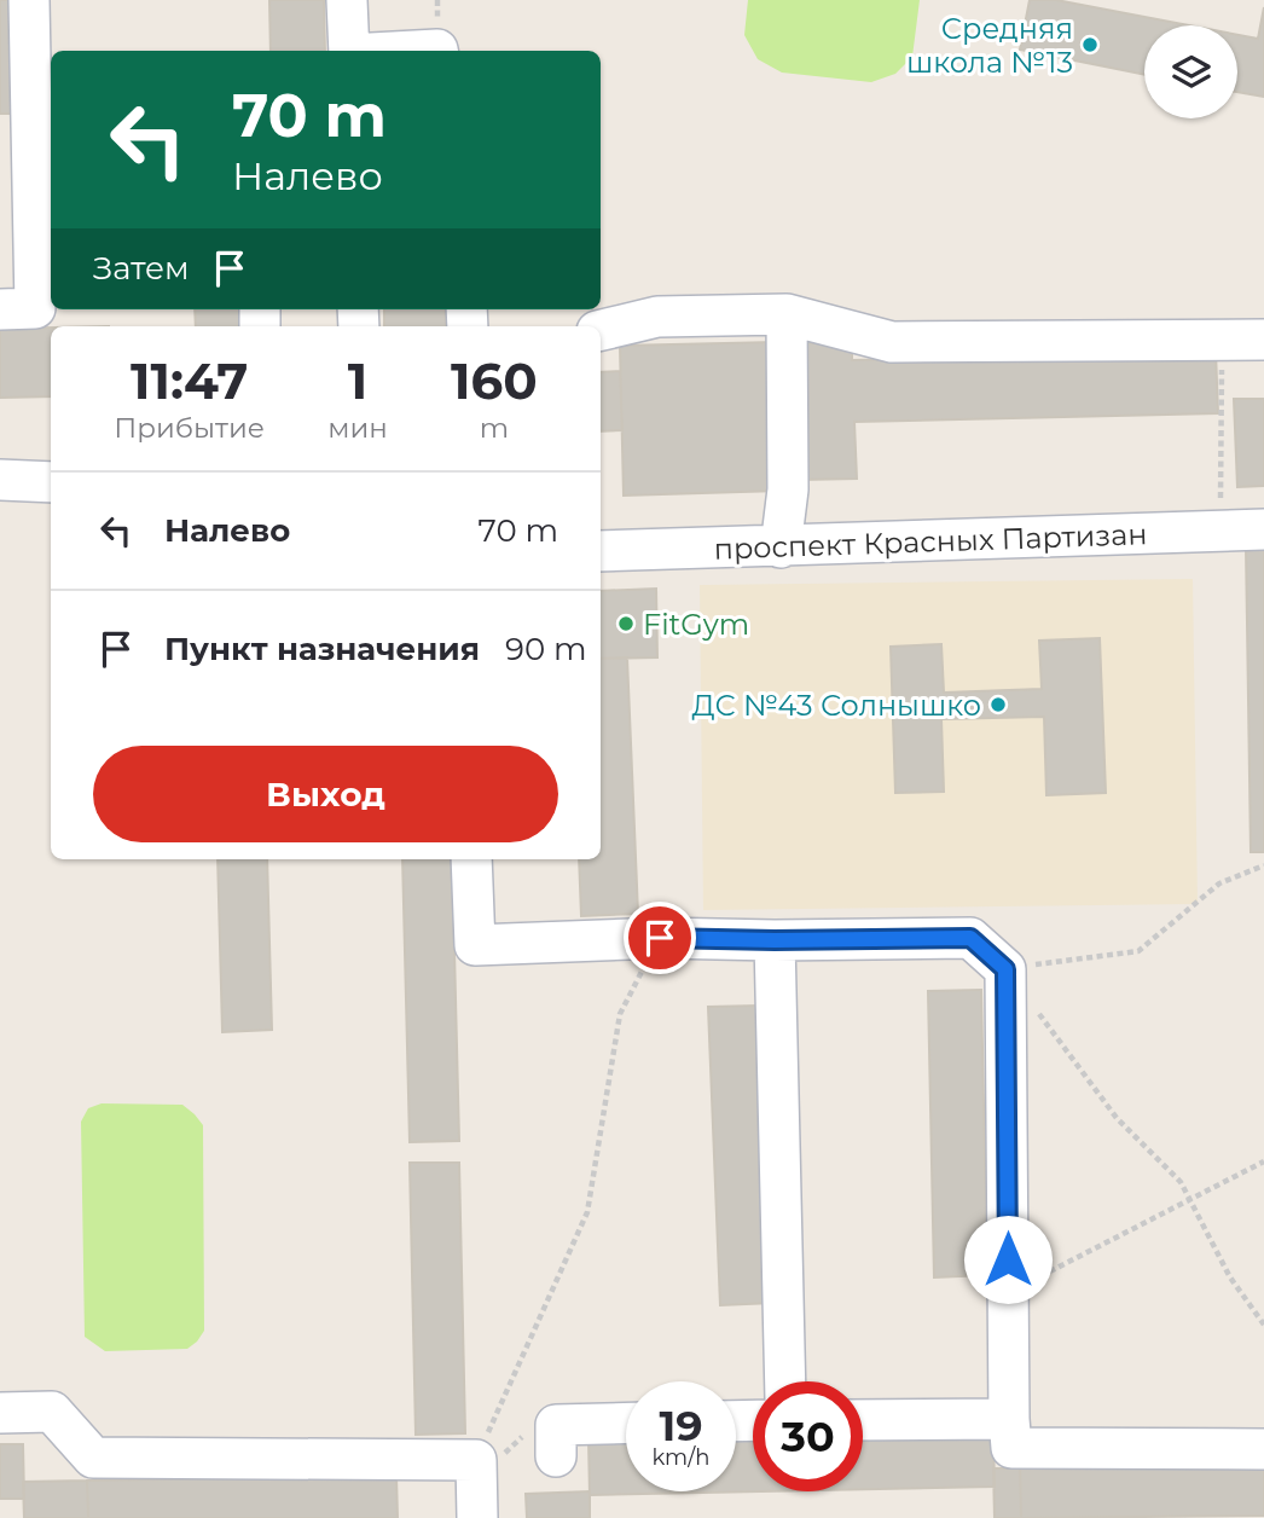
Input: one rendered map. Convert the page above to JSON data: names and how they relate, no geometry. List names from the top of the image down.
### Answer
{
  "streets": {
    "street": ["проспект Красных Партизан"]
  },
  "places": ["Средняя школа №13", "FitGym", "ДС №43 Солнышко"],
  "page": {
    "turn": ["70 m", "Налево"],
    "then": "Затем",
    "eta": [
      "11:47",
      "Прибытие",
      "1",
      "мин",
      "160",
      "m"
    ],
    "list": [
      {
        "name": "Налево",
        "value": "70 m"
      },
      {
        "name": "Пункт назначения",
        "value": "90 m"
      }
    ],
    "buttons": "Выход",
    "speed": "19 km/h",
    "limit": "30"
  }
}
